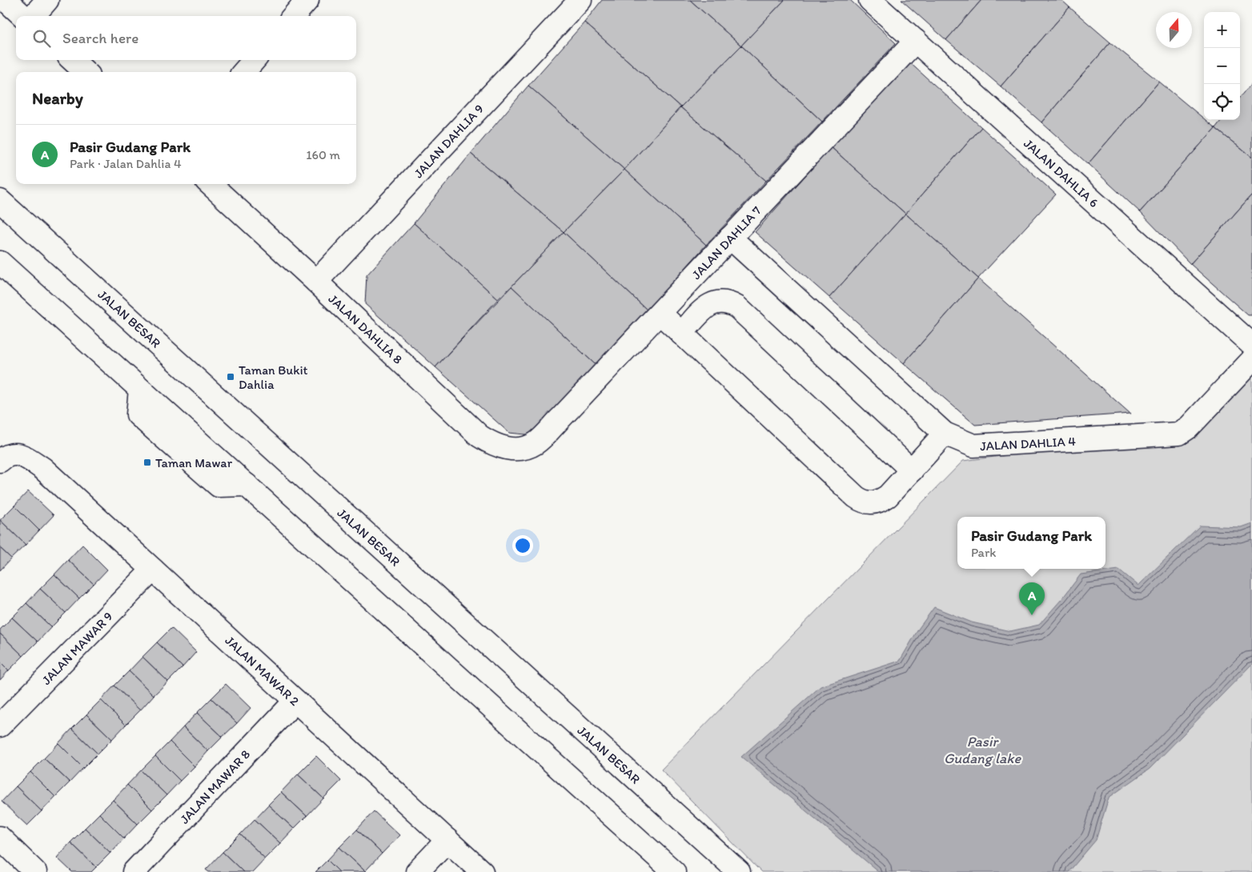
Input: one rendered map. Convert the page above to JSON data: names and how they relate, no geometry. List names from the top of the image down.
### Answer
{
  "streets": {
    "street": [
      "JALAN DAHLIA 9",
      "JALAN DAHLIA 6",
      "JALAN DAHLIA 7",
      "JALAN BESAR",
      "JALAN DAHLIA 8",
      "JALAN DAHLIA 4",
      "JALAN MAWAR 9",
      "JALAN MAWAR 2",
      "JALAN MAWAR 8"
    ]
  },
  "crossings": [
    ["JALAN DAHLIA 9", "JALAN DAHLIA 8"],
    ["JALAN DAHLIA 6", "JALAN DAHLIA 7"],
    ["JALAN DAHLIA 7", "JALAN DAHLIA 8"],
    ["JALAN DAHLIA 7", "JALAN DAHLIA 4"],
    ["JALAN MAWAR 9", "JALAN MAWAR 2"],
    ["JALAN MAWAR 2", "JALAN MAWAR 8"]
  ],
  "water": ["Pasir Gudang lake"],
  "places": {
    "transit": ["Taman Bukit Dahlia", "Taman Mawar"]
  },
  "north": "top",
  "page": {
    "map_buttons": ["+", "−"],
    "search": "Search here",
    "heading": "Nearby",
    "list": [
      {
        "mark": "A",
        "name": "Pasir Gudang Park",
        "note": "Park · Jalan Dahlia 4",
        "value": "160 m"
      }
    ],
    "popup": ["Pasir Gudang Park", "Park"],
    "pins": "A"
  }
}
